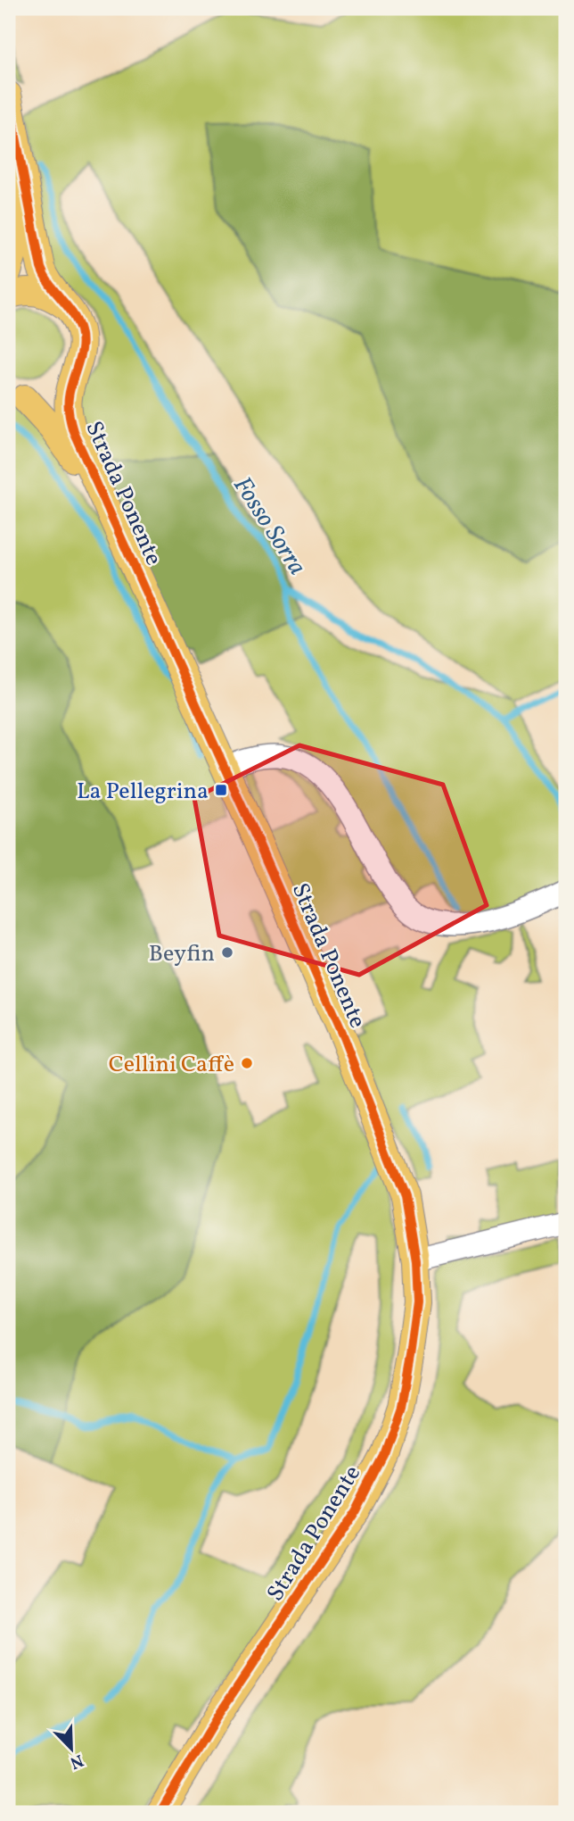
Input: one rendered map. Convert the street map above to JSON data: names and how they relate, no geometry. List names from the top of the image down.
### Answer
{
  "streets": {
    "main road": ["Strada Ponente"]
  },
  "water": ["Fosso Sorra"],
  "places": {
    "transit": ["La Pellegrina"],
    "other": ["Beyfin", "Cellini Caffè"]
  },
  "north": "bottom right"
}
